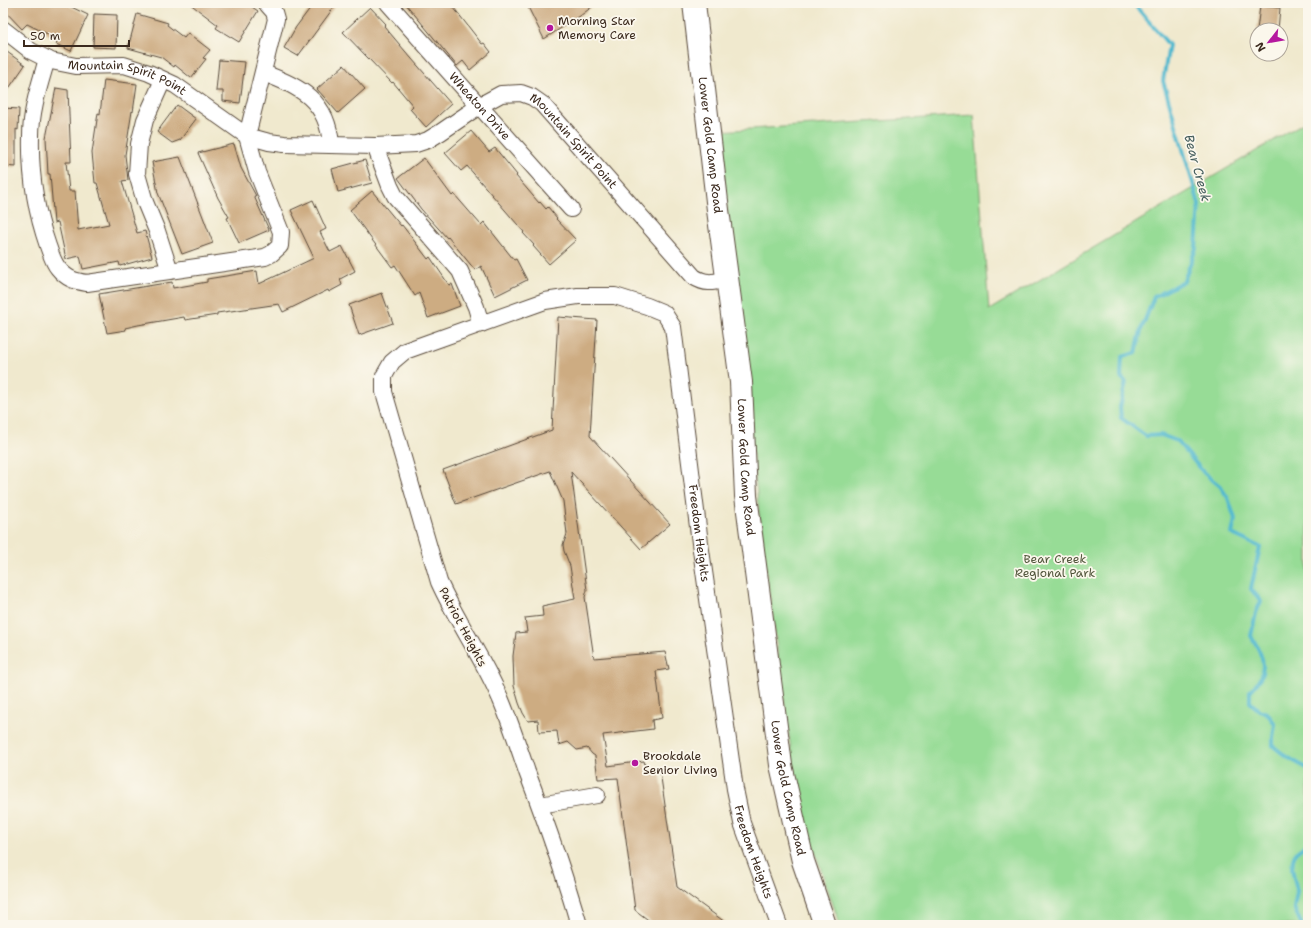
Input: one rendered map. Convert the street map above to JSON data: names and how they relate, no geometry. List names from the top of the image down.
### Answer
{
  "streets": {
    "street": [
      "Mountain Spirit Point",
      "Wheaton Drive",
      "Lower Gold Camp Road",
      "Freedom Heights",
      "Patriot Heights"
    ]
  },
  "crossings": [
    ["Mountain Spirit Point", "Wheaton Drive"],
    ["Mountain Spirit Point", "Lower Gold Camp Road"],
    ["Freedom Heights", "Patriot Heights"]
  ],
  "water": ["Bear Creek"],
  "parks": ["Bear Creek Regional Park"],
  "places": ["Morning Star Memory Care", "Brookdale Senior Living"],
  "scale_bar": "50 m",
  "north": "bottom left"
}
